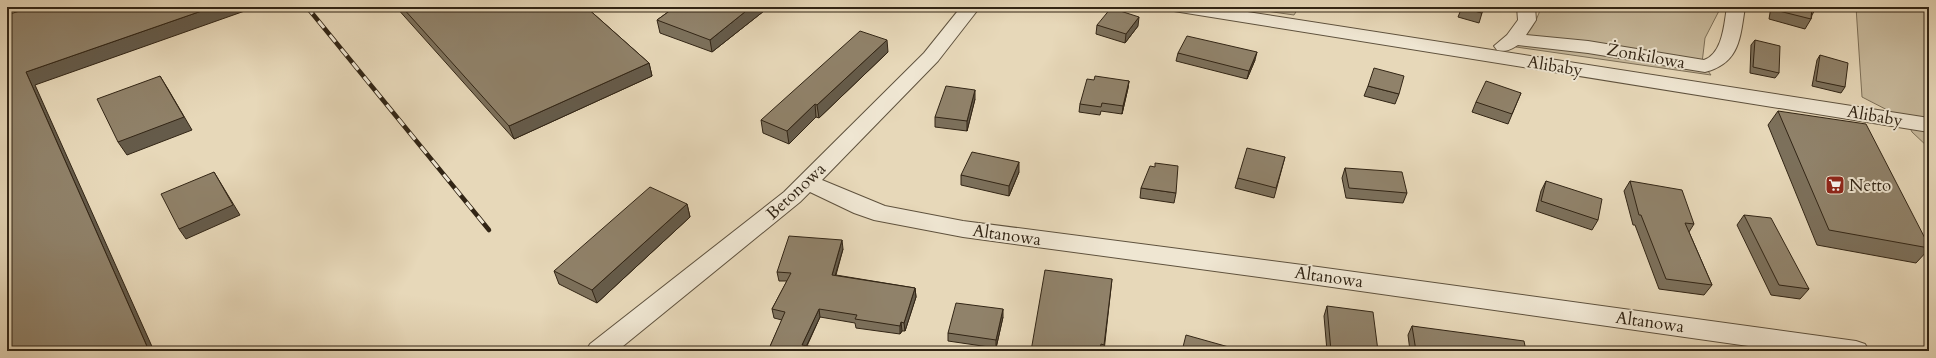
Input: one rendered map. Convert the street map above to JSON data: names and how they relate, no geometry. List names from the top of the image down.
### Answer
{
  "streets": {
    "street": [
      "Żonkilowa",
      "Alibaby",
      "Betonowa",
      "Altanowa"
    ]
  },
  "crossings": [
    ["Betonowa", "Altanowa"]
  ],
  "places": {
    "supermarket": ["Netto"]
  }
}
